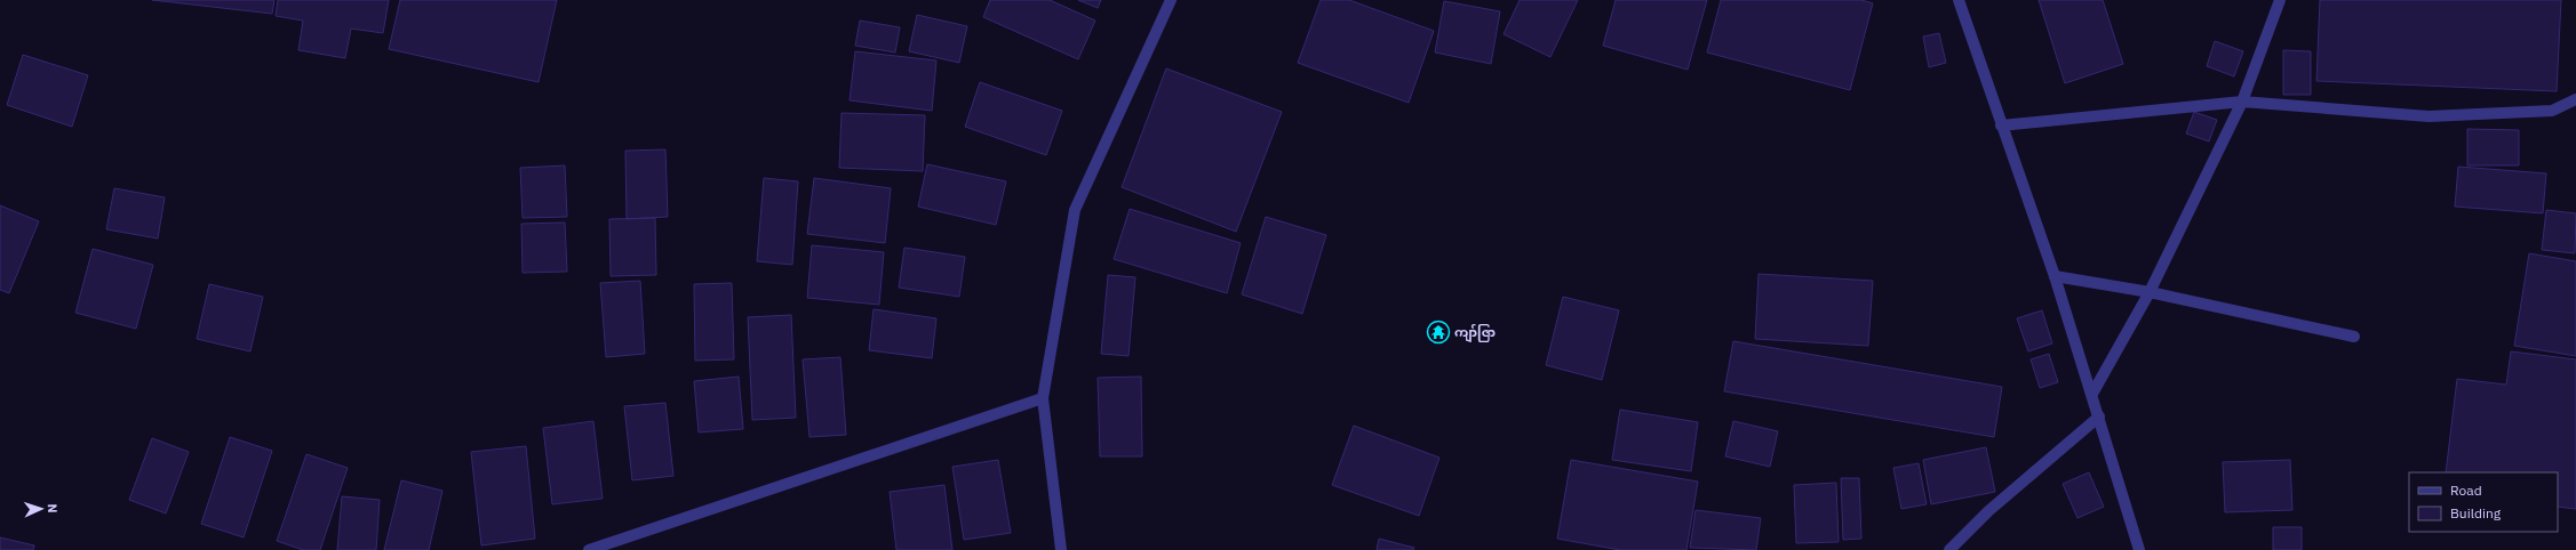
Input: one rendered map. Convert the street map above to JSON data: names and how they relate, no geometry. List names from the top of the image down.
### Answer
{
  "places": {
    "temple": ["ကျာ်ဇြာ"]
  },
  "legend": ["Road", "Building"],
  "north": "right"
}
